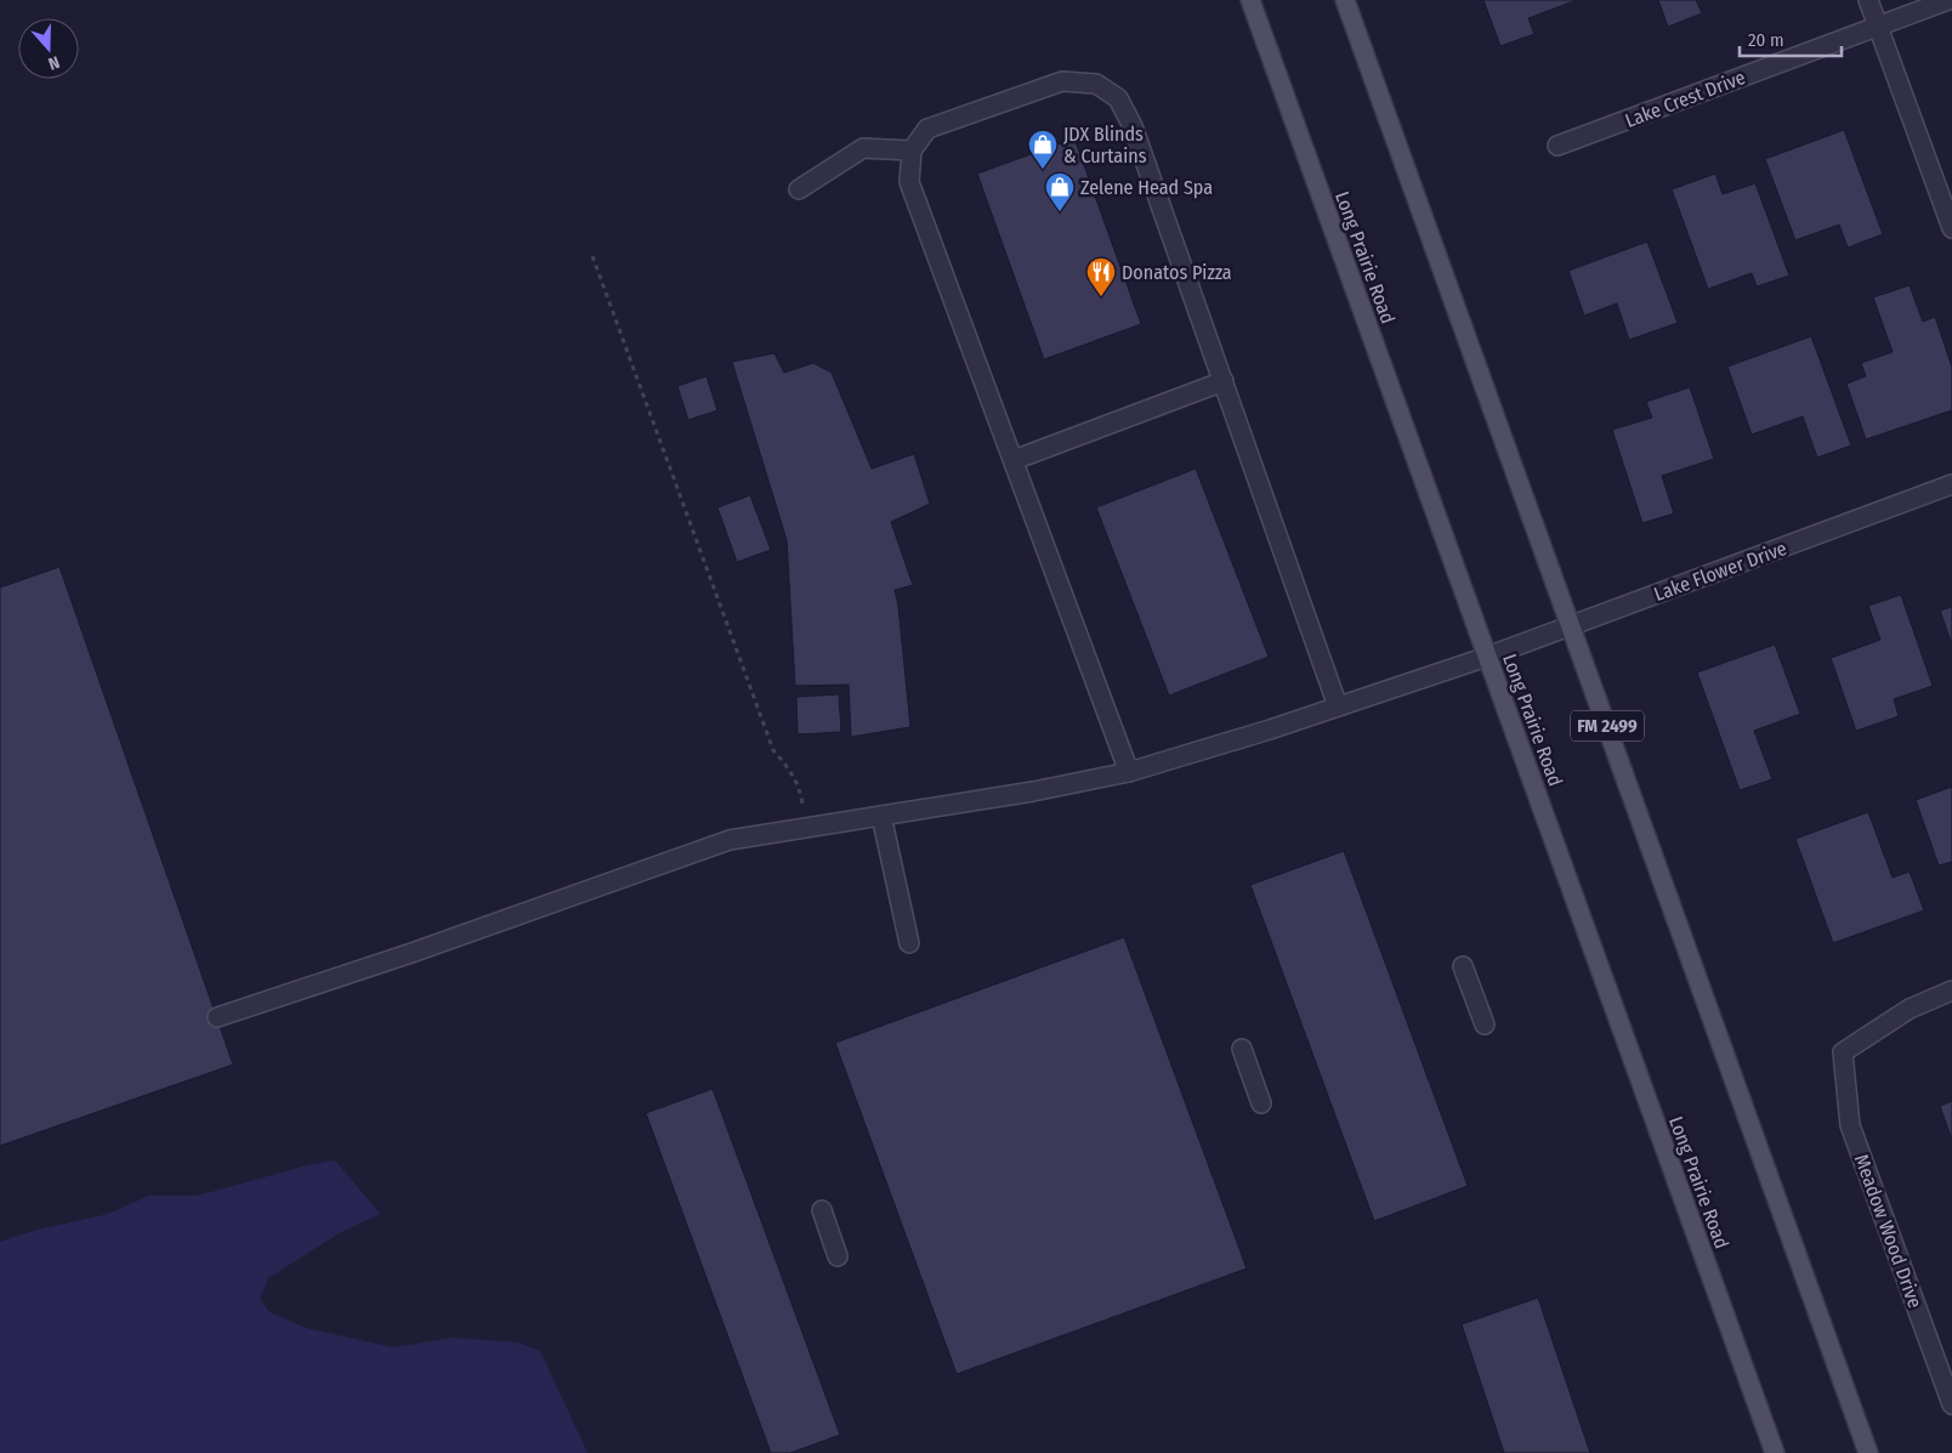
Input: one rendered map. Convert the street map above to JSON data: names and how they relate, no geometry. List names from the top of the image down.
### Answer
{
  "streets": {
    "main road": ["Long Prairie Road", "FM 2499"],
    "street": ["Lake Crest Drive", "Lake Flower Drive", "Meadow Wood Drive"]
  },
  "crossings": [
    ["Long Prairie Road", "Lake Flower Drive"],
    ["Lake Flower Drive", "FM 2499"]
  ],
  "places": {
    "shop": ["JDX Blinds & Curtains", "Zelene Head Spa"],
    "restaurant": ["Donatos Pizza"]
  },
  "scale_bar": "20 m",
  "north": "bottom"
}
